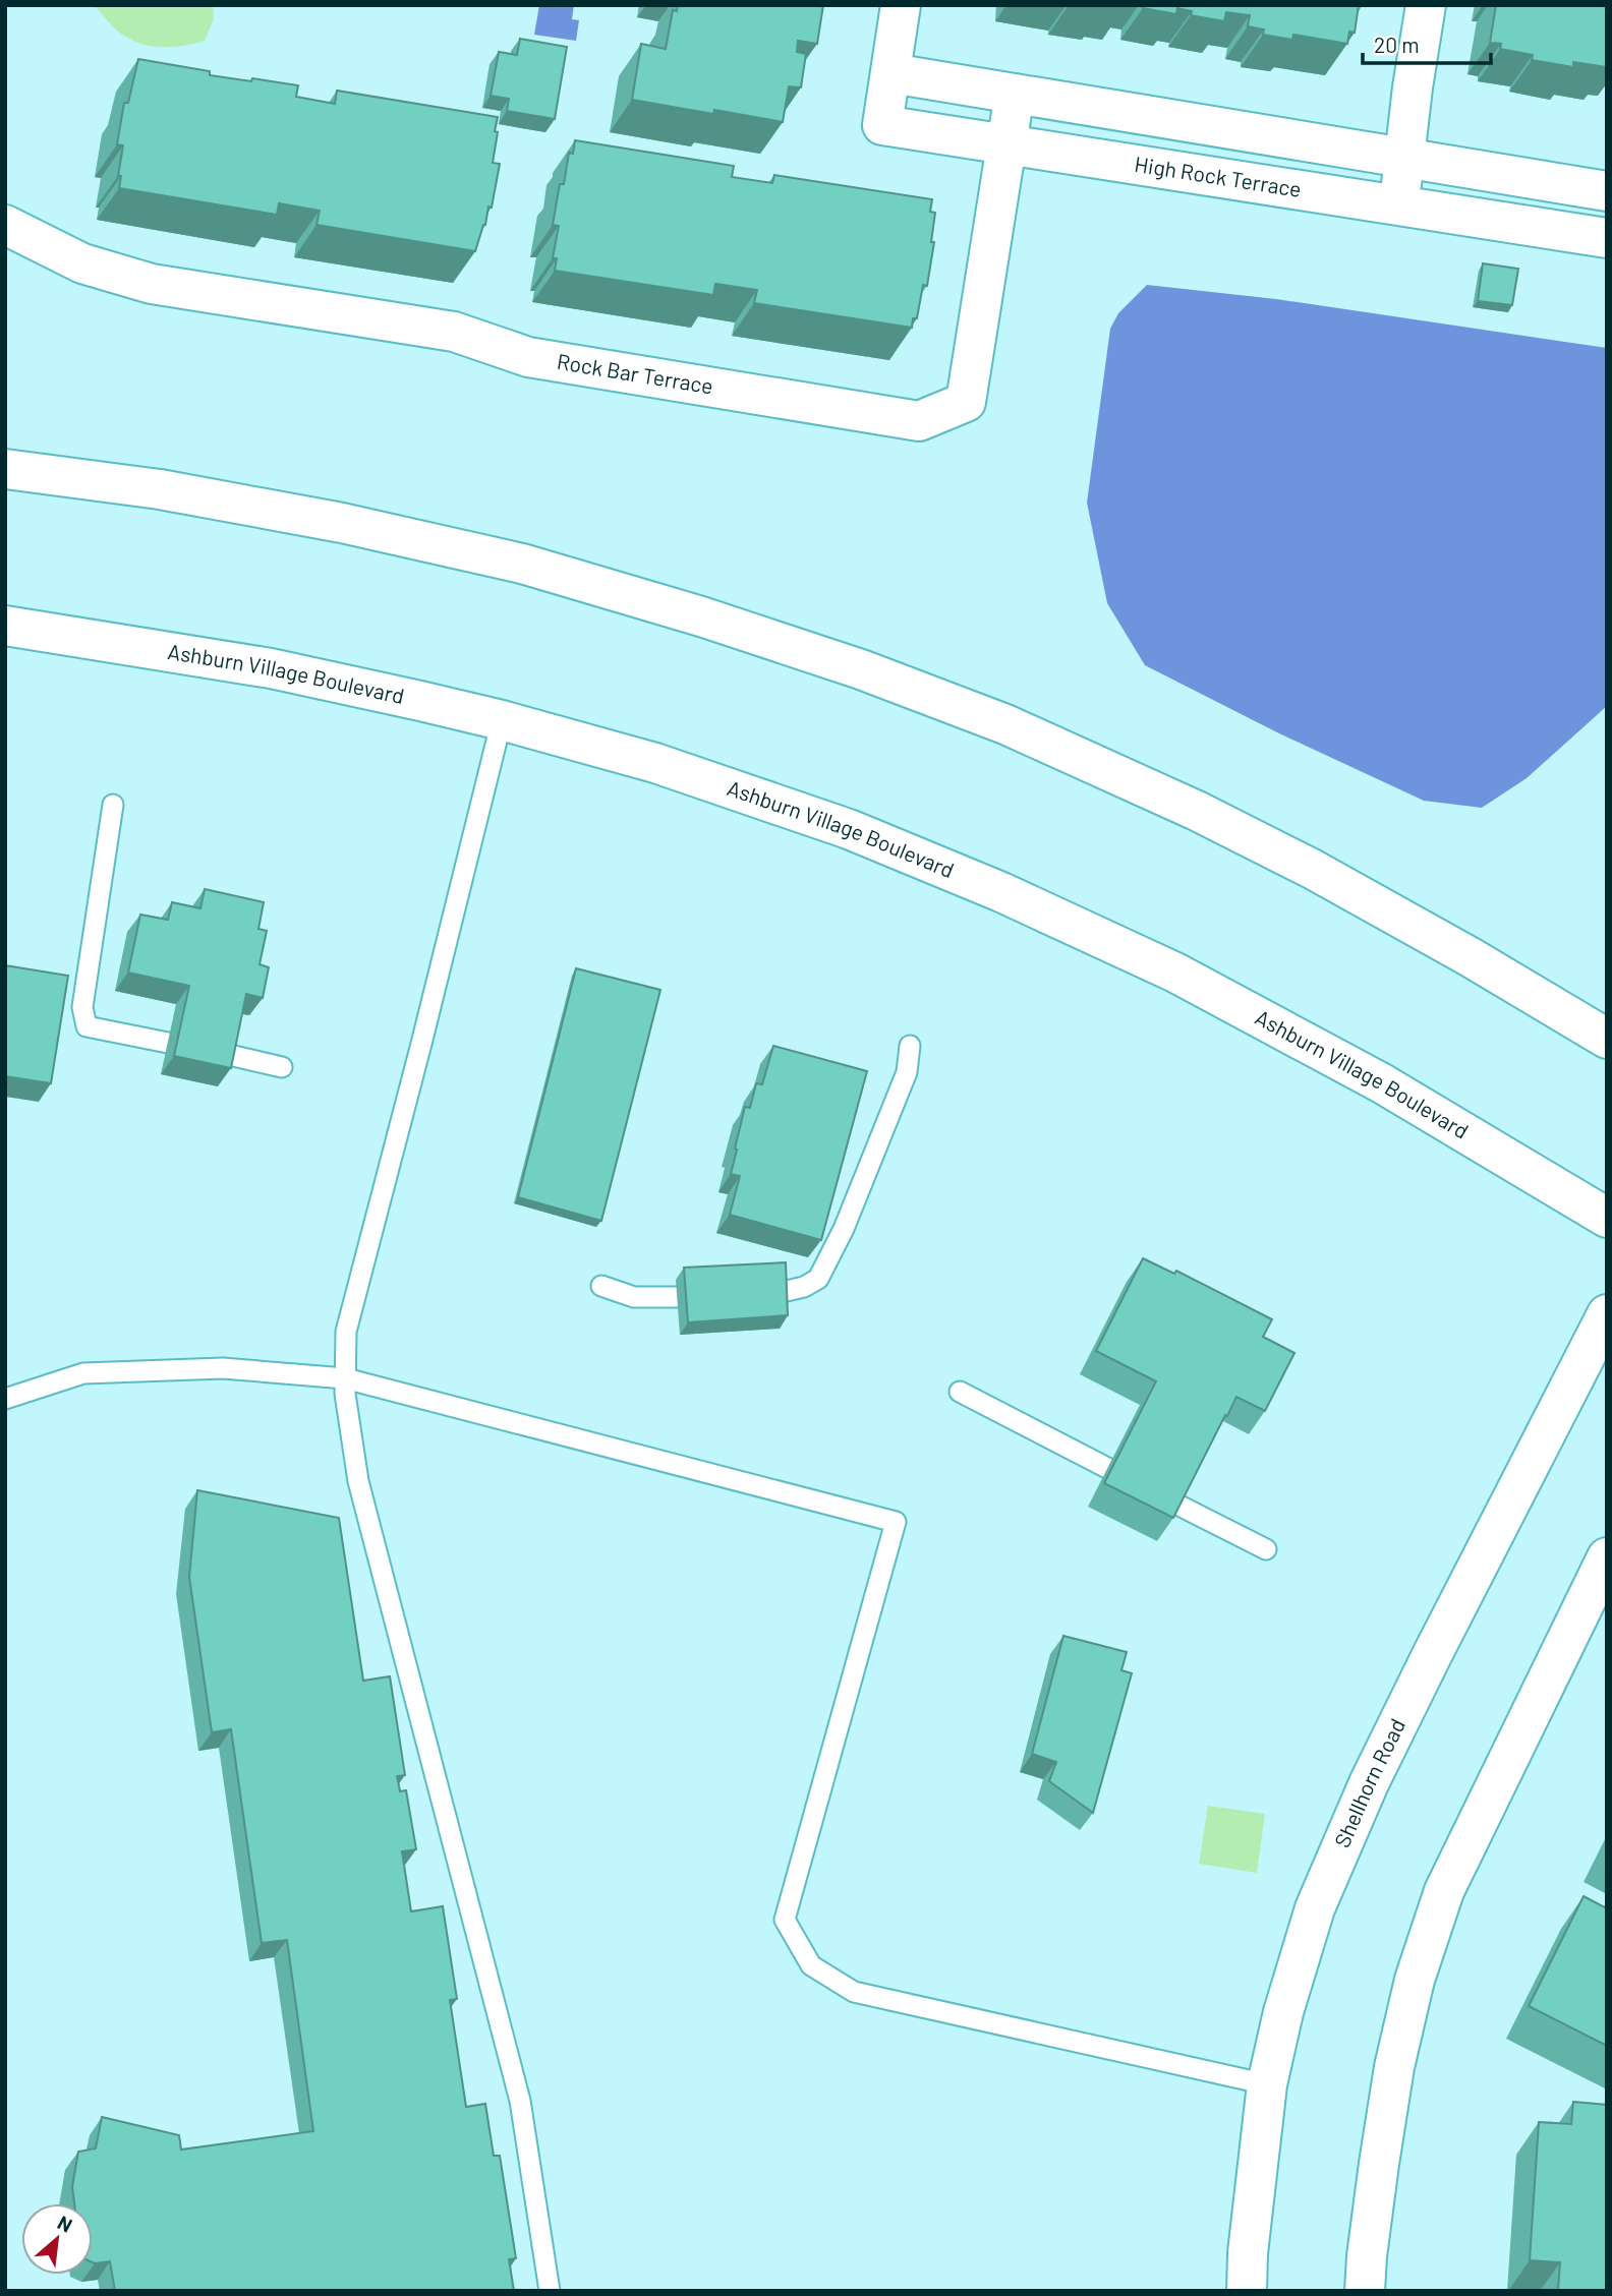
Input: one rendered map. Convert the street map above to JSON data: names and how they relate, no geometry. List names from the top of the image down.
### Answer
{
  "streets": {
    "main road": [
      "High Rock Terrace",
      "Rock Bar Terrace",
      "Ashburn Village Boulevard",
      "Shellhorn Road"
    ]
  },
  "crossings": [
    ["High Rock Terrace", "Rock Bar Terrace"]
  ],
  "scale_bar": "20 m",
  "north": "top right"
}
